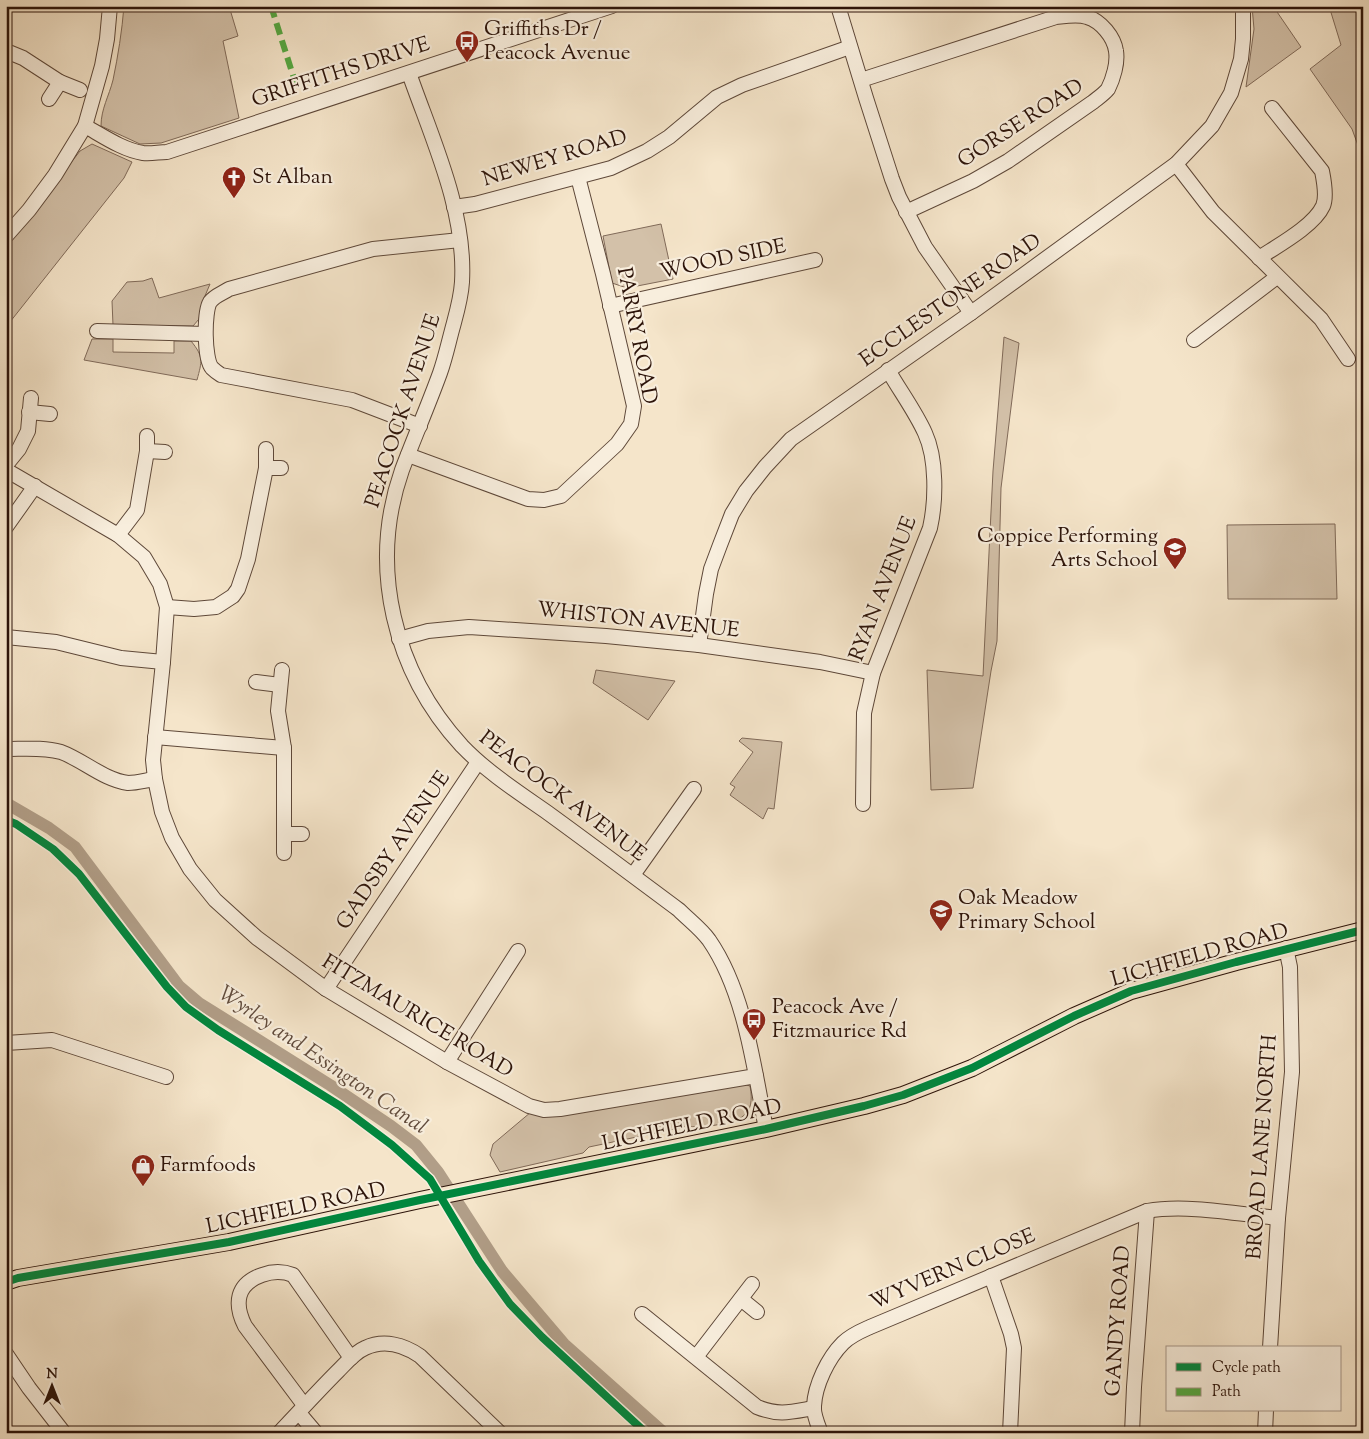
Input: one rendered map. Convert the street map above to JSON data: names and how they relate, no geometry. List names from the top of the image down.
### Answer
{
  "streets": {
    "main road": ["LICHFIELD ROAD"],
    "street": [
      "GRIFFITHS DRIVE",
      "GORSE ROAD",
      "NEWEY ROAD",
      "WOOD SIDE",
      "ECCLESTONE ROAD",
      "PARRY ROAD",
      "PEACOCK AVENUE",
      "RYAN AVENUE",
      "WHISTON AVENUE",
      "GADSBY AVENUE",
      "FITZMAURICE ROAD",
      "BROAD LANE NORTH",
      "WYVERN CLOSE",
      "GANDY ROAD"
    ]
  },
  "crossings": [
    ["GRIFFITHS DRIVE", "PEACOCK AVENUE"],
    ["NEWEY ROAD", "PARRY ROAD"],
    ["NEWEY ROAD", "PEACOCK AVENUE"],
    ["WOOD SIDE", "PARRY ROAD"],
    ["ECCLESTONE ROAD", "RYAN AVENUE"],
    ["ECCLESTONE ROAD", "WHISTON AVENUE"],
    ["PARRY ROAD", "PEACOCK AVENUE"],
    ["PEACOCK AVENUE", "WHISTON AVENUE"],
    ["PEACOCK AVENUE", "GADSBY AVENUE"],
    ["PEACOCK AVENUE", "LICHFIELD ROAD"],
    ["PEACOCK AVENUE", "FITZMAURICE ROAD"],
    ["RYAN AVENUE", "WHISTON AVENUE"],
    ["GADSBY AVENUE", "FITZMAURICE ROAD"],
    ["LICHFIELD ROAD", "BROAD LANE NORTH"],
    ["BROAD LANE NORTH", "WYVERN CLOSE"],
    ["WYVERN CLOSE", "GANDY ROAD"]
  ],
  "water": ["Wyrley and Essington Canal"],
  "places": {
    "bus stop": ["Griffiths Dr / Peacock Avenue", "Peacock Ave / Fitzmaurice Rd"],
    "church": ["St Alban"],
    "school or university": ["Coppice Performing Arts School", "Oak Meadow Primary School"],
    "shop": ["Farmfoods"]
  },
  "legend": ["Cycle path", "Path"],
  "north": "top"
}
